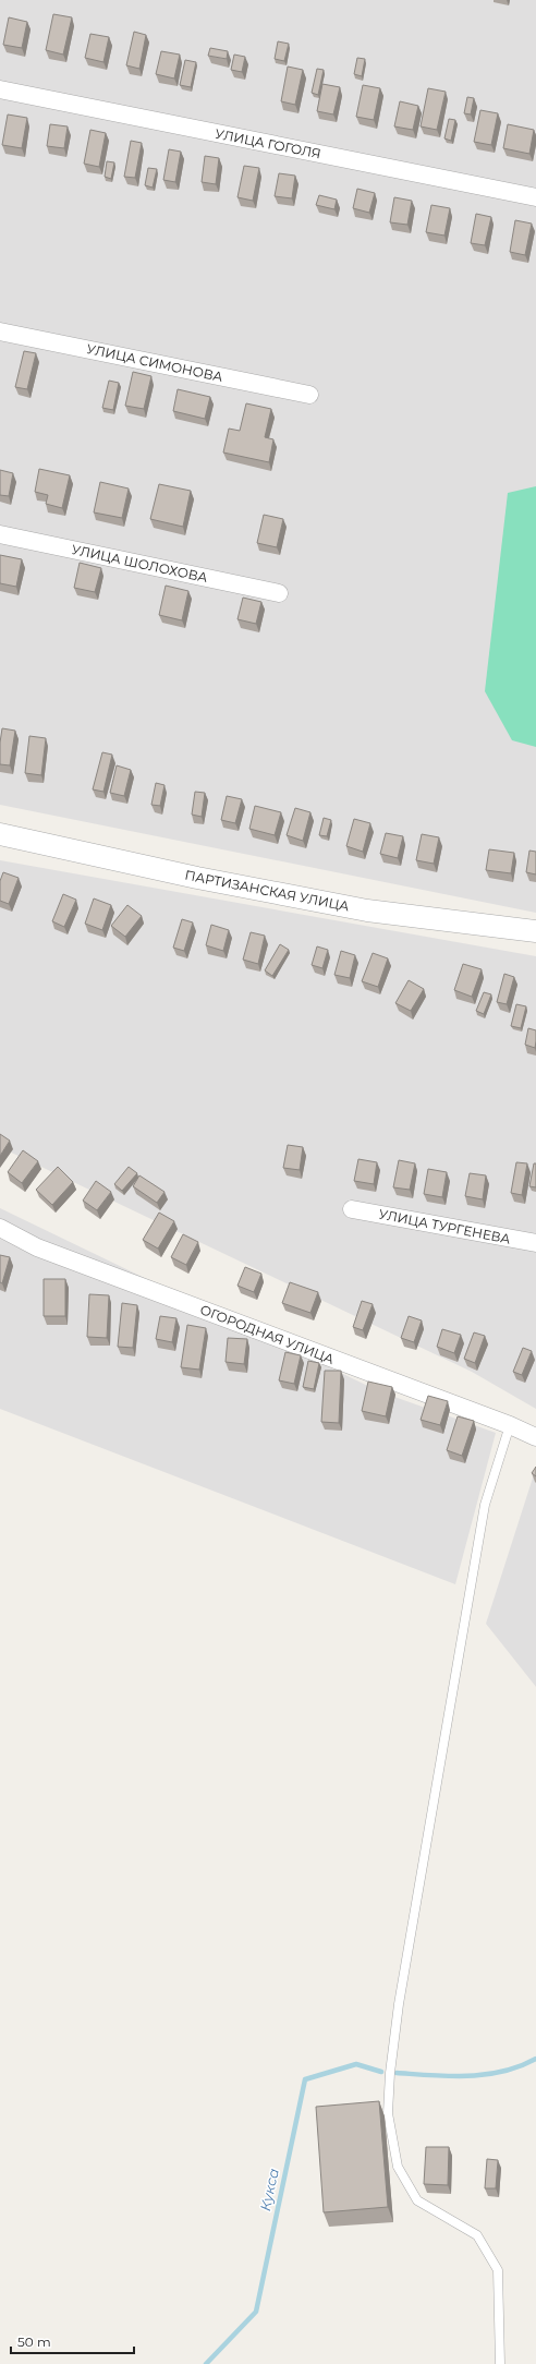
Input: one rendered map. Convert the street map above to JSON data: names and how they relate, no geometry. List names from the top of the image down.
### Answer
{
  "streets": {
    "street": [
      "УЛИЦА ГОГОЛЯ",
      "УЛИЦА СИМОНОВА",
      "УЛИЦА ШОЛОХОВА",
      "ПАРТИЗАНСКАЯ УЛИЦА",
      "УЛИЦА ТУРГЕНЕВА",
      "ОГОРОДНАЯ УЛИЦА"
    ]
  },
  "water": ["Кукса"],
  "scale_bar": "50 m"
}
